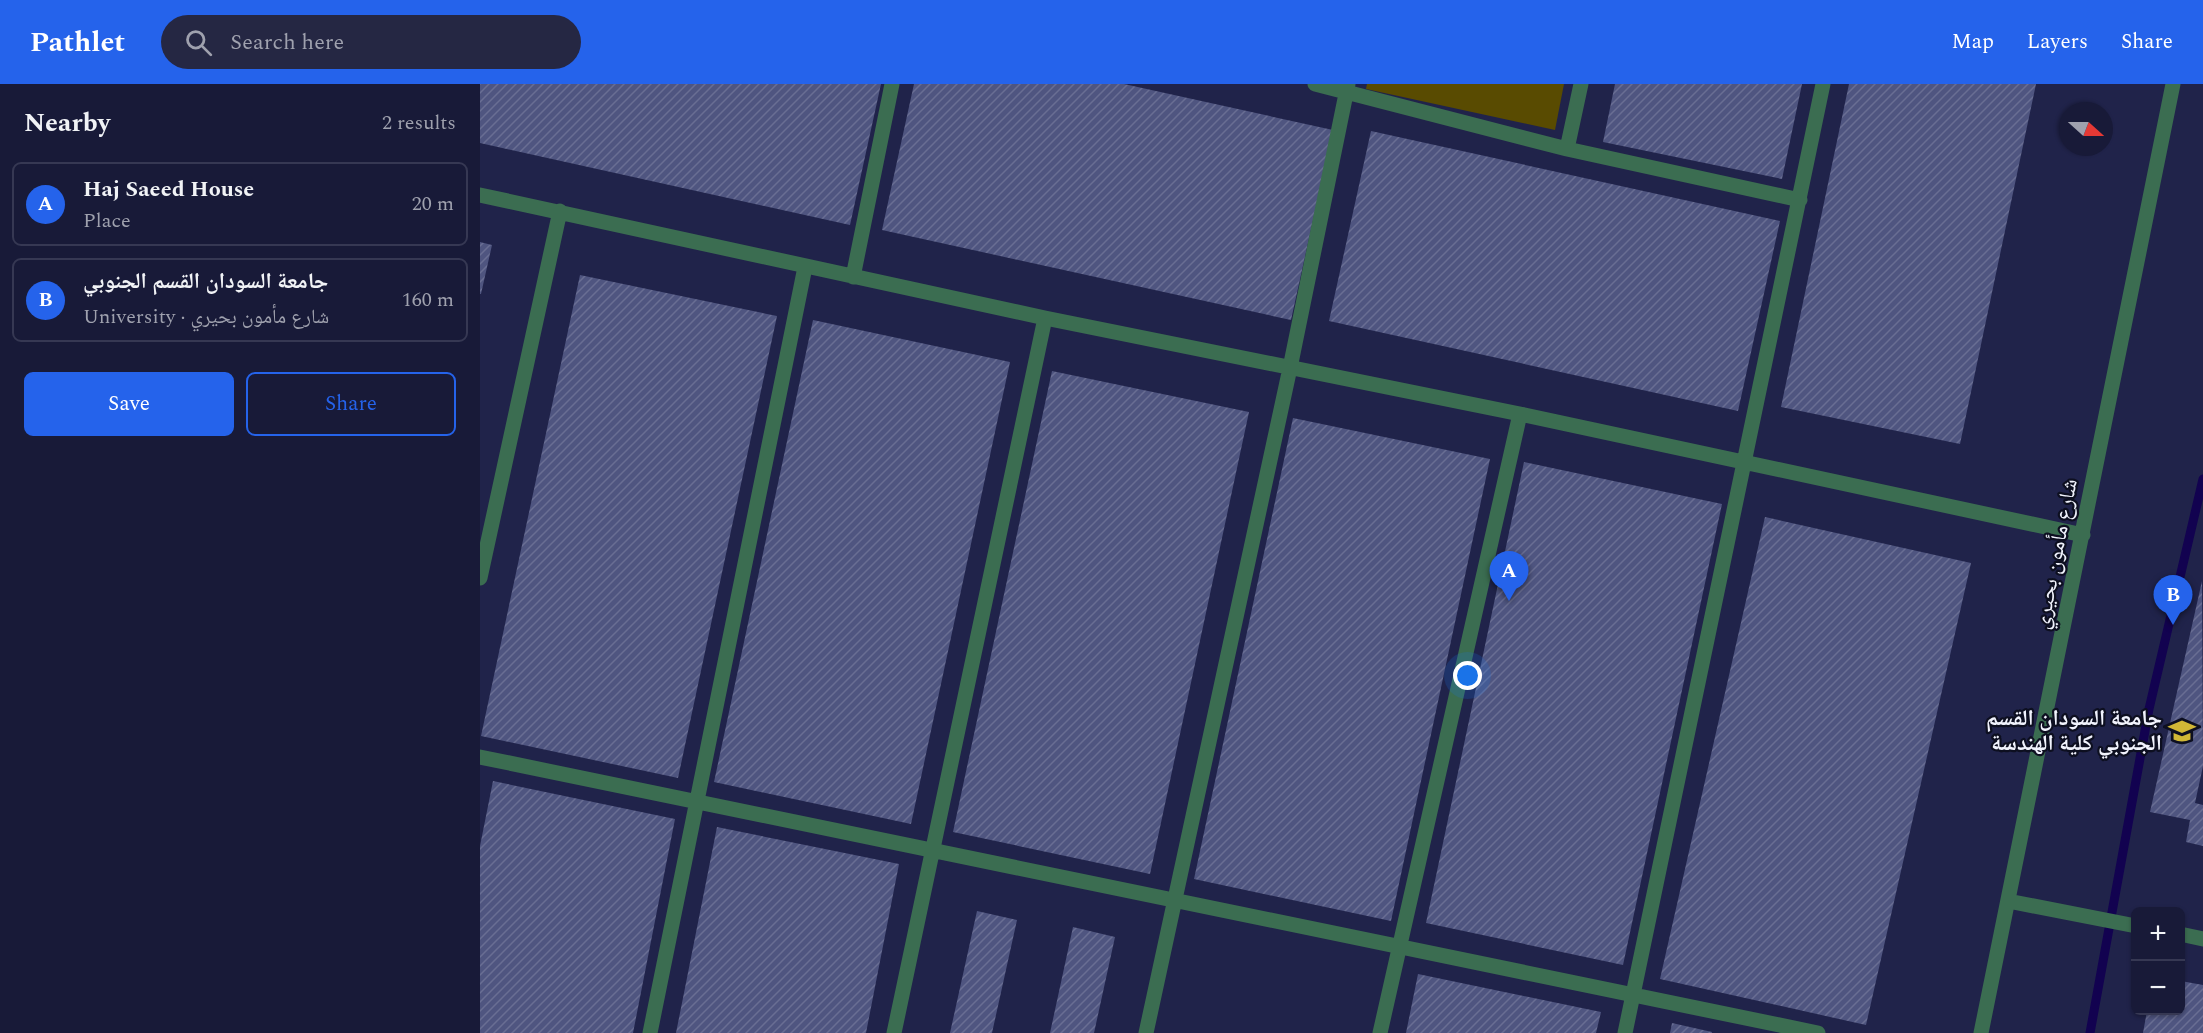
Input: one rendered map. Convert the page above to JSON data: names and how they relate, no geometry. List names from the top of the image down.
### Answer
{
  "streets": {
    "street": ["شارع مأمون بحيري"]
  },
  "places": {
    "school or university": ["جامعة السودان القسم الجنوبي كلية الهندسة"]
  },
  "north": "right",
  "page": {
    "header": "Pathlet",
    "search": "Search here",
    "nav": ["Map", "Layers", "Share"],
    "heading": ["Nearby", "2 results"],
    "list": [
      {
        "mark": "A",
        "name": "Haj Saeed House",
        "note": "Place",
        "value": "20 m"
      },
      {
        "mark": "B",
        "name": "جامعة السودان القسم الجنوبي",
        "note": "University · شارع مأمون بحيري",
        "value": "160 m"
      }
    ],
    "buttons": ["Save", "Share"],
    "pins": ["A", "B"],
    "map_buttons": ["+", "−"]
  }
}
